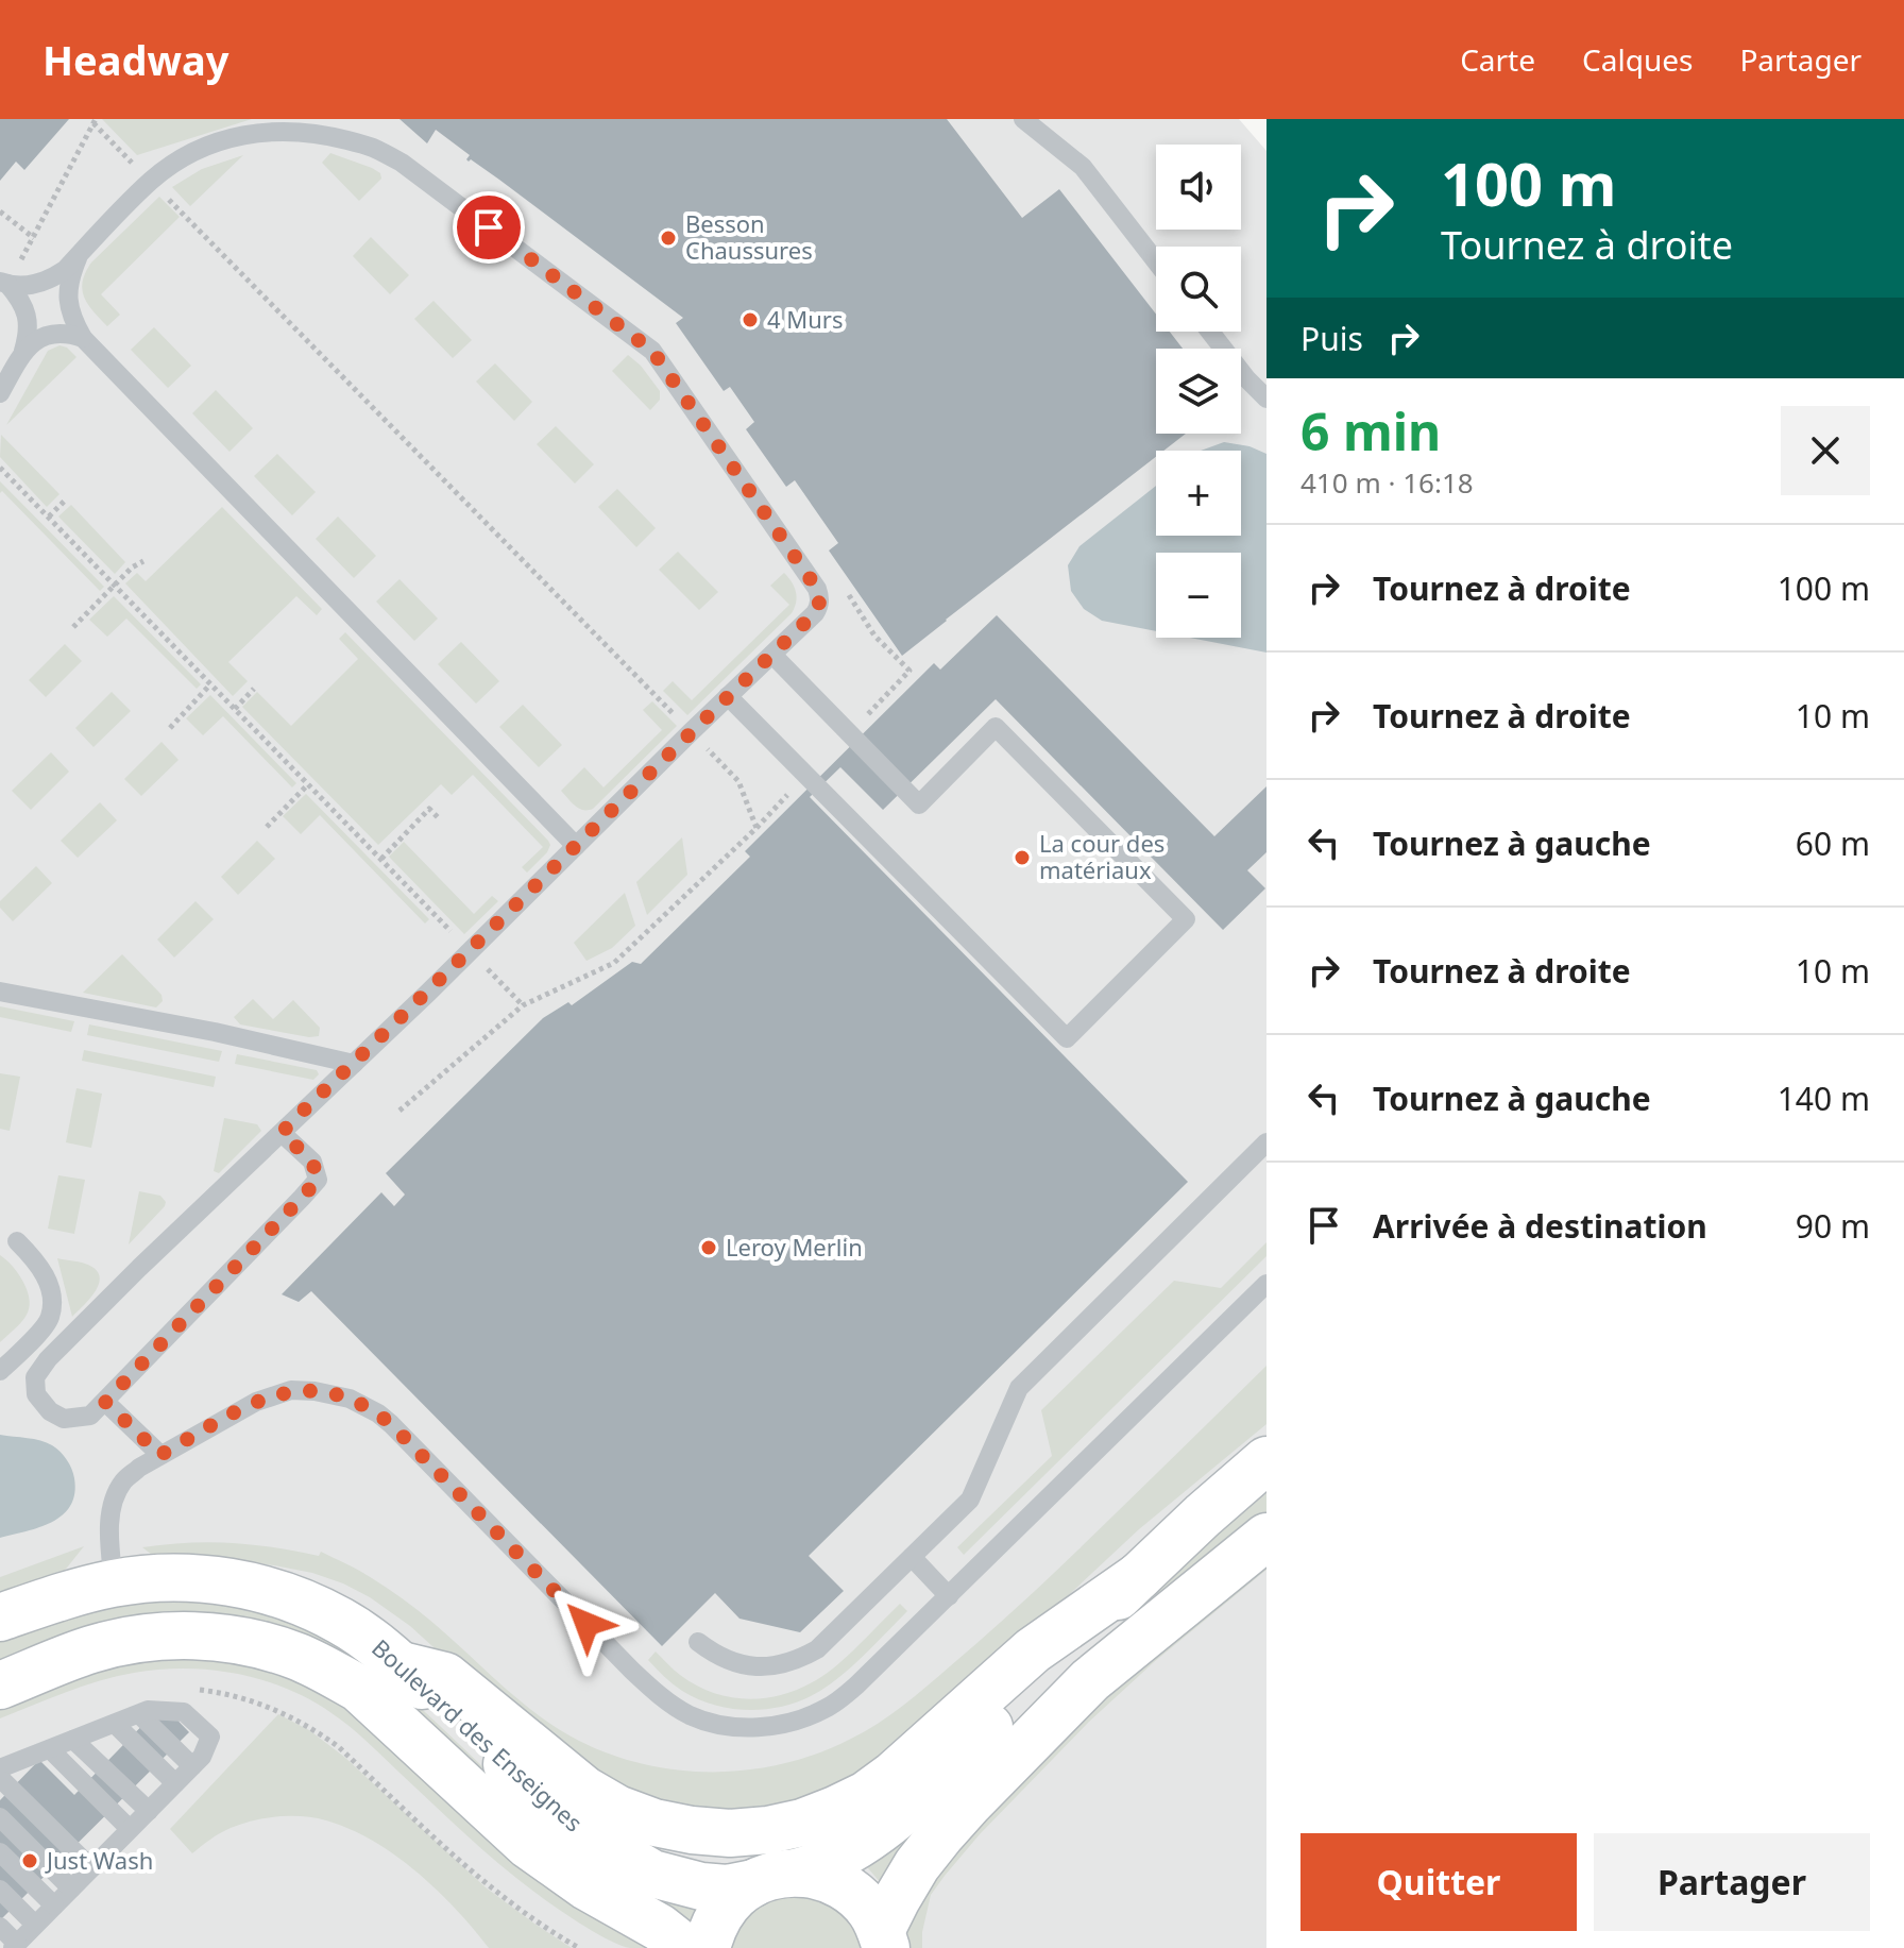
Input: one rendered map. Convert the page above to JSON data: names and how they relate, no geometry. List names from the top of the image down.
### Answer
{
  "streets": {
    "street": ["Boulevard des Enseignes"]
  },
  "places": [
    "Besson Chaussures",
    "4 Murs",
    "La cour des matériaux",
    "Leroy Merlin",
    "Just Wash"
  ],
  "page": {
    "header": "Headway",
    "nav": ["Carte", "Calques", "Partager"],
    "turn": ["100 m", "Tournez à droite"],
    "map_buttons": ["+", "−"],
    "then": "Puis",
    "heading": ["6 min", "410 m · 16:18"],
    "list": [
      {
        "name": "Tournez à droite",
        "value": "100 m"
      },
      {
        "name": "Tournez à droite",
        "value": "10 m"
      },
      {
        "name": "Tournez à gauche",
        "value": "60 m"
      },
      {
        "name": "Tournez à droite",
        "value": "10 m"
      },
      {
        "name": "Tournez à gauche",
        "value": "140 m"
      },
      {
        "name": "Arrivée à destination",
        "value": "90 m"
      }
    ],
    "buttons": ["Quitter", "Partager"]
  }
}
